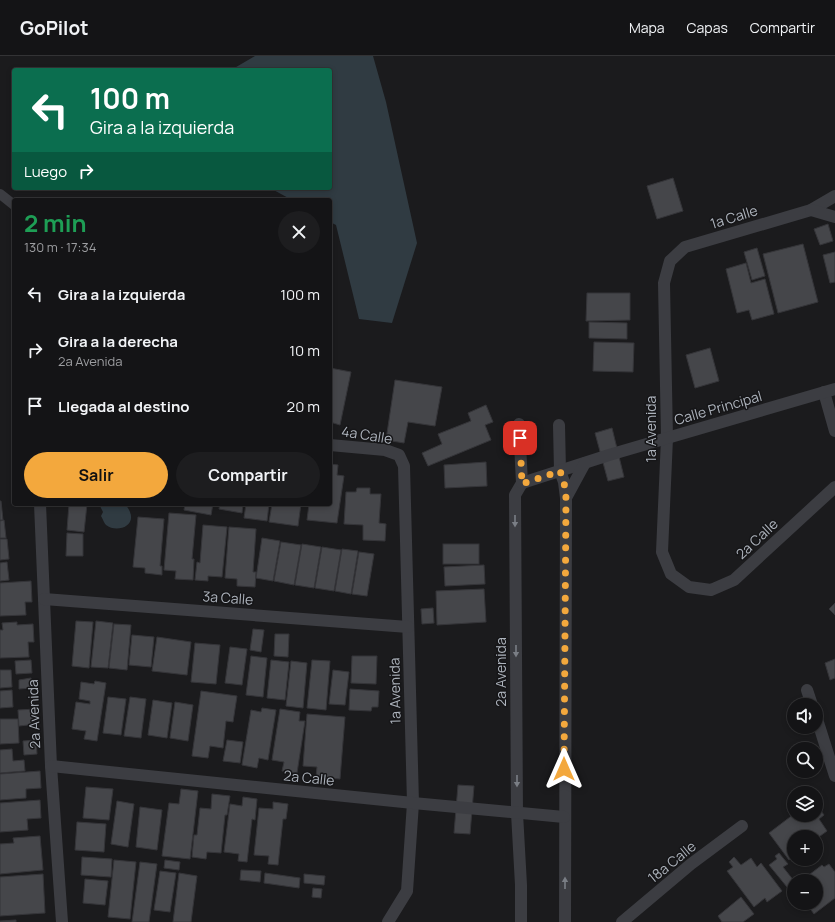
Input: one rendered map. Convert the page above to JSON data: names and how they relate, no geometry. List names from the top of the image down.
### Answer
{
  "streets": {
    "street": [
      "1a Calle",
      "Calle Principal",
      "1a Avenida",
      "4a Calle",
      "2a Calle",
      "3a Calle",
      "2a Avenida",
      "18a Calle"
    ]
  },
  "crossings": [
    ["1a Calle", "1a Avenida"],
    ["Calle Principal", "1a Avenida"],
    ["Calle Principal", "2a Avenida"],
    ["1a Avenida", "4a Calle"],
    ["1a Avenida", "2a Calle"],
    ["1a Avenida", "3a Calle"],
    ["2a Calle", "2a Avenida"],
    ["3a Calle", "2a Avenida"]
  ],
  "page": {
    "header": "GoPilot",
    "nav": ["Mapa", "Capas", "Compartir"],
    "turn": ["100 m", "Gira a la izquierda"],
    "then": "Luego",
    "heading": ["2 min", "130 m · 17:34"],
    "list": [
      {
        "name": "Gira a la izquierda",
        "value": "100 m"
      },
      {
        "name": "Gira a la derecha",
        "note": "2a Avenida",
        "value": "10 m"
      },
      {
        "name": "Llegada al destino",
        "value": "20 m"
      }
    ],
    "buttons": ["Salir", "Compartir"],
    "map_buttons": ["+", "−"]
  }
}
